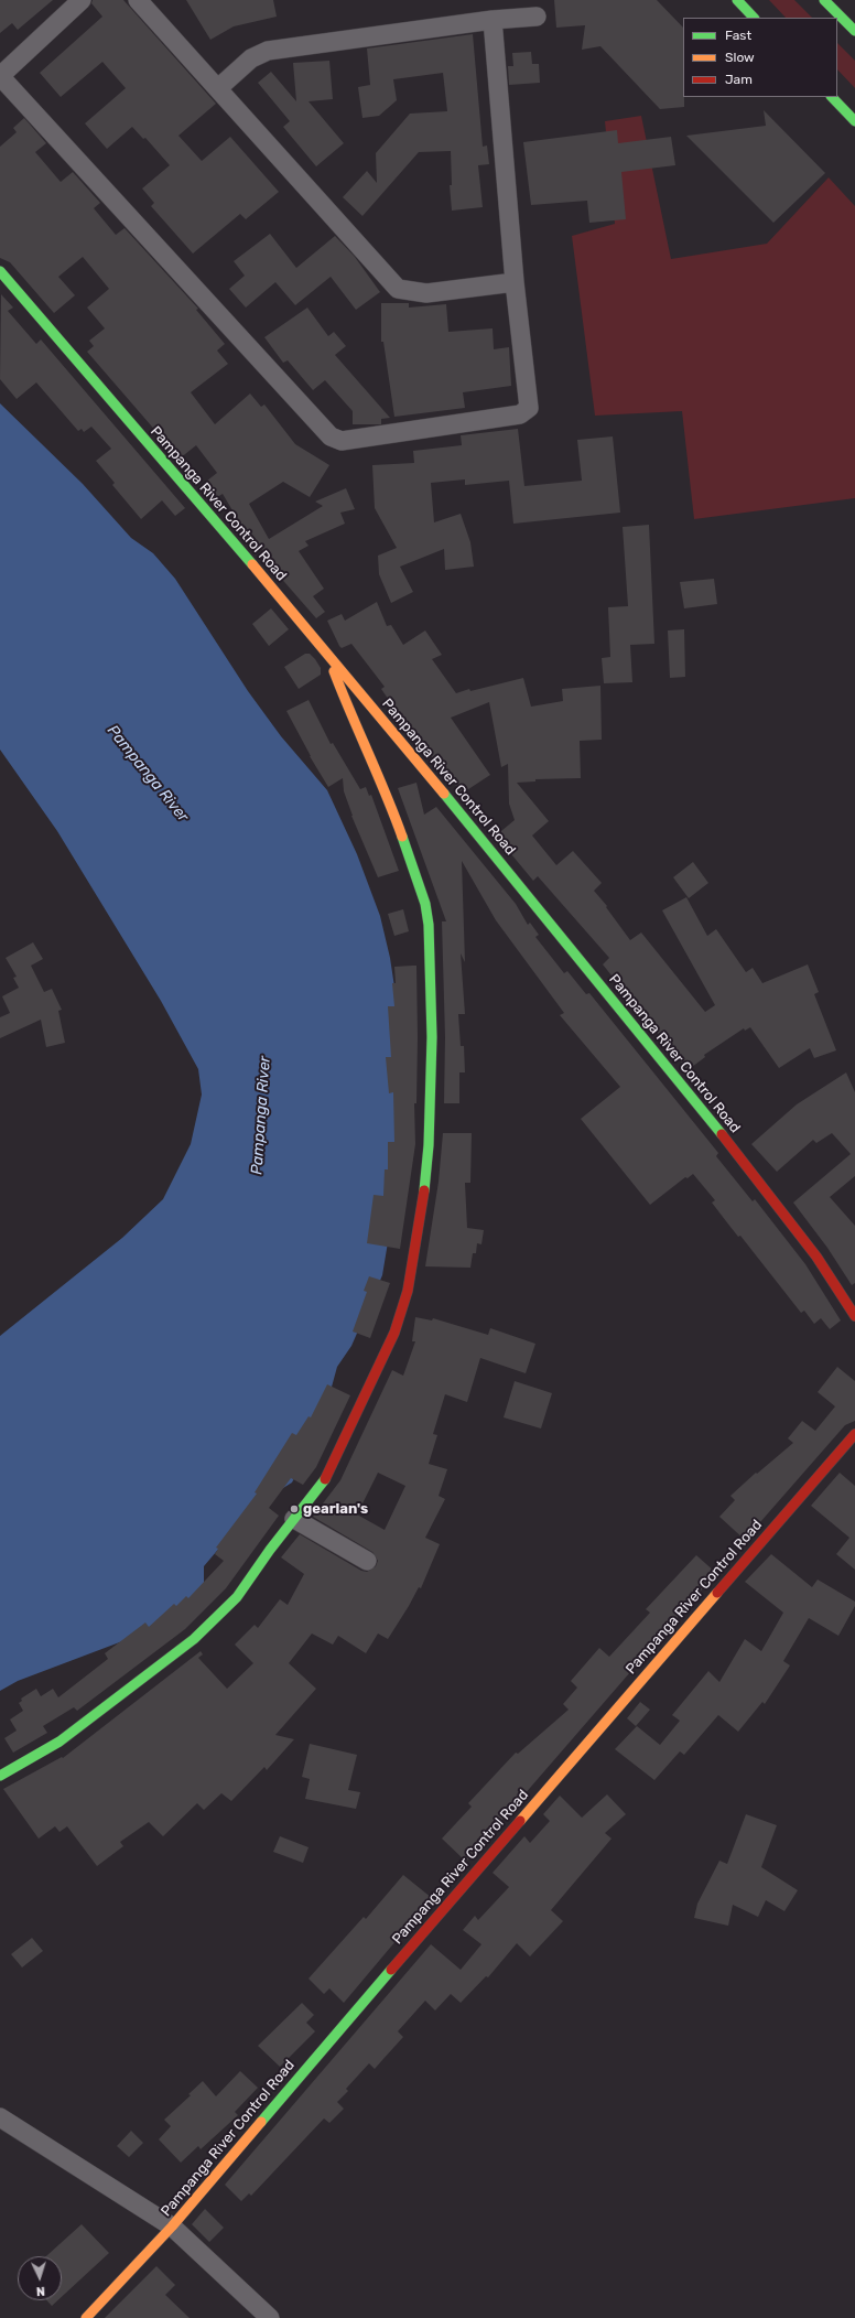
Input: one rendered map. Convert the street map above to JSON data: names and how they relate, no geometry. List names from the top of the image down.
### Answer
{
  "streets": {
    "main road": ["Pampanga River Control Road"]
  },
  "water": ["Pampanga River"],
  "places": ["gearlan's"],
  "legend": ["Fast", "Slow", "Jam"],
  "north": "bottom"
}
